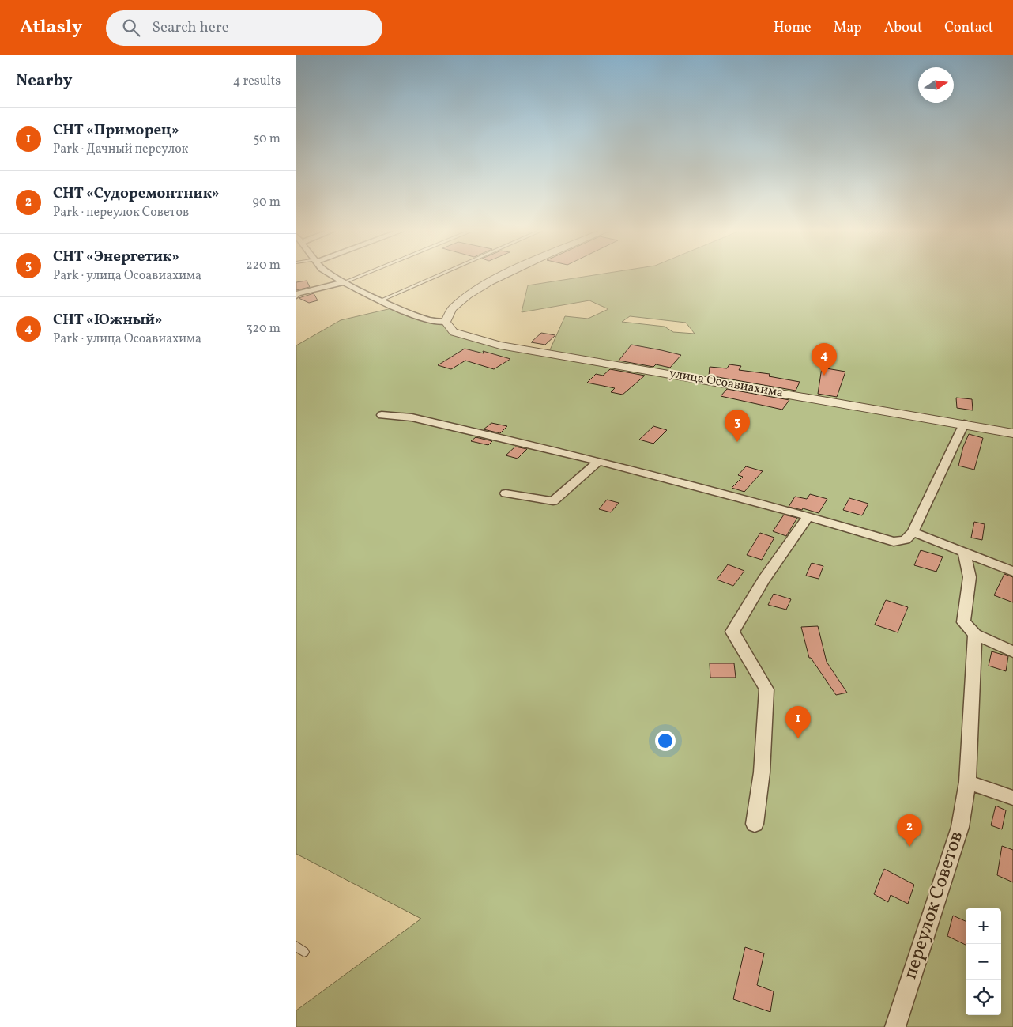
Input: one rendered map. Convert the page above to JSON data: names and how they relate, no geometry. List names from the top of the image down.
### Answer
{
  "streets": {
    "street": ["улица Осоавиахима", "переулок Советов"]
  },
  "north": "right",
  "page": {
    "header": "Atlasly",
    "search": "Search here",
    "nav": [
      "Home",
      "Map",
      "About",
      "Contact"
    ],
    "heading": ["Nearby", "4 results"],
    "list": [
      {
        "mark": "1",
        "name": "СНТ «Приморец»",
        "note": "Park · Дачный переулок",
        "value": "50 m"
      },
      {
        "mark": "2",
        "name": "СНТ «Судоремонтник»",
        "note": "Park · переулок Советов",
        "value": "90 m"
      },
      {
        "mark": "3",
        "name": "СНТ «Энергетик»",
        "note": "Park · улица Осоавиахима",
        "value": "220 m"
      },
      {
        "mark": "4",
        "name": "СНТ «Южный»",
        "note": "Park · улица Осоавиахима",
        "value": "320 m"
      }
    ],
    "pins": [
      "4",
      "3",
      "1",
      "2"
    ],
    "map_buttons": ["+", "−"]
  }
}
